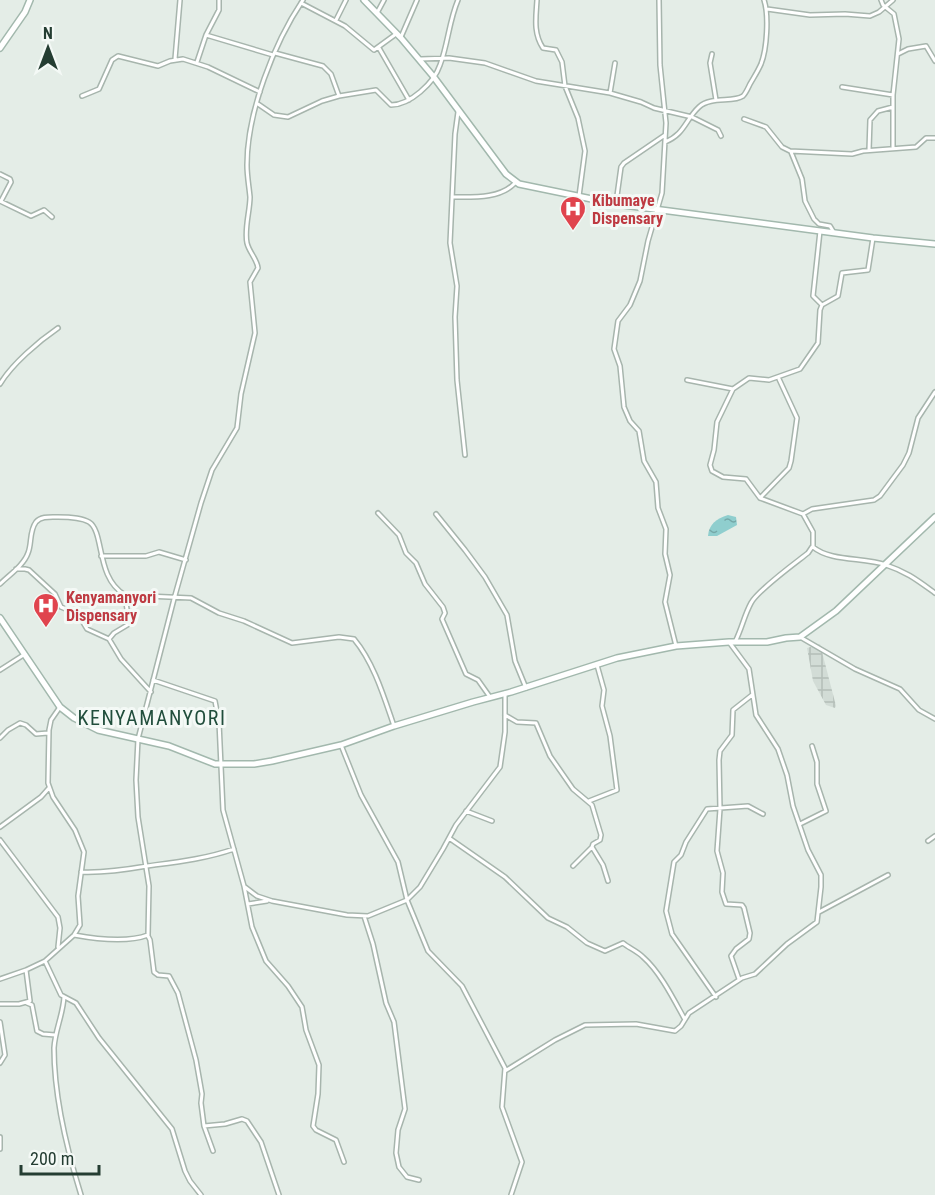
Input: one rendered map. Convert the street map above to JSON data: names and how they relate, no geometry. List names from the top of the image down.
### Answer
{
  "districts": ["KENYAMANYORI"],
  "places": {
    "hospital": ["Kibumaye Dispensary", "Kenyamanyori Dispensary"]
  },
  "scale_bar": "200 m",
  "north": "top"
}
